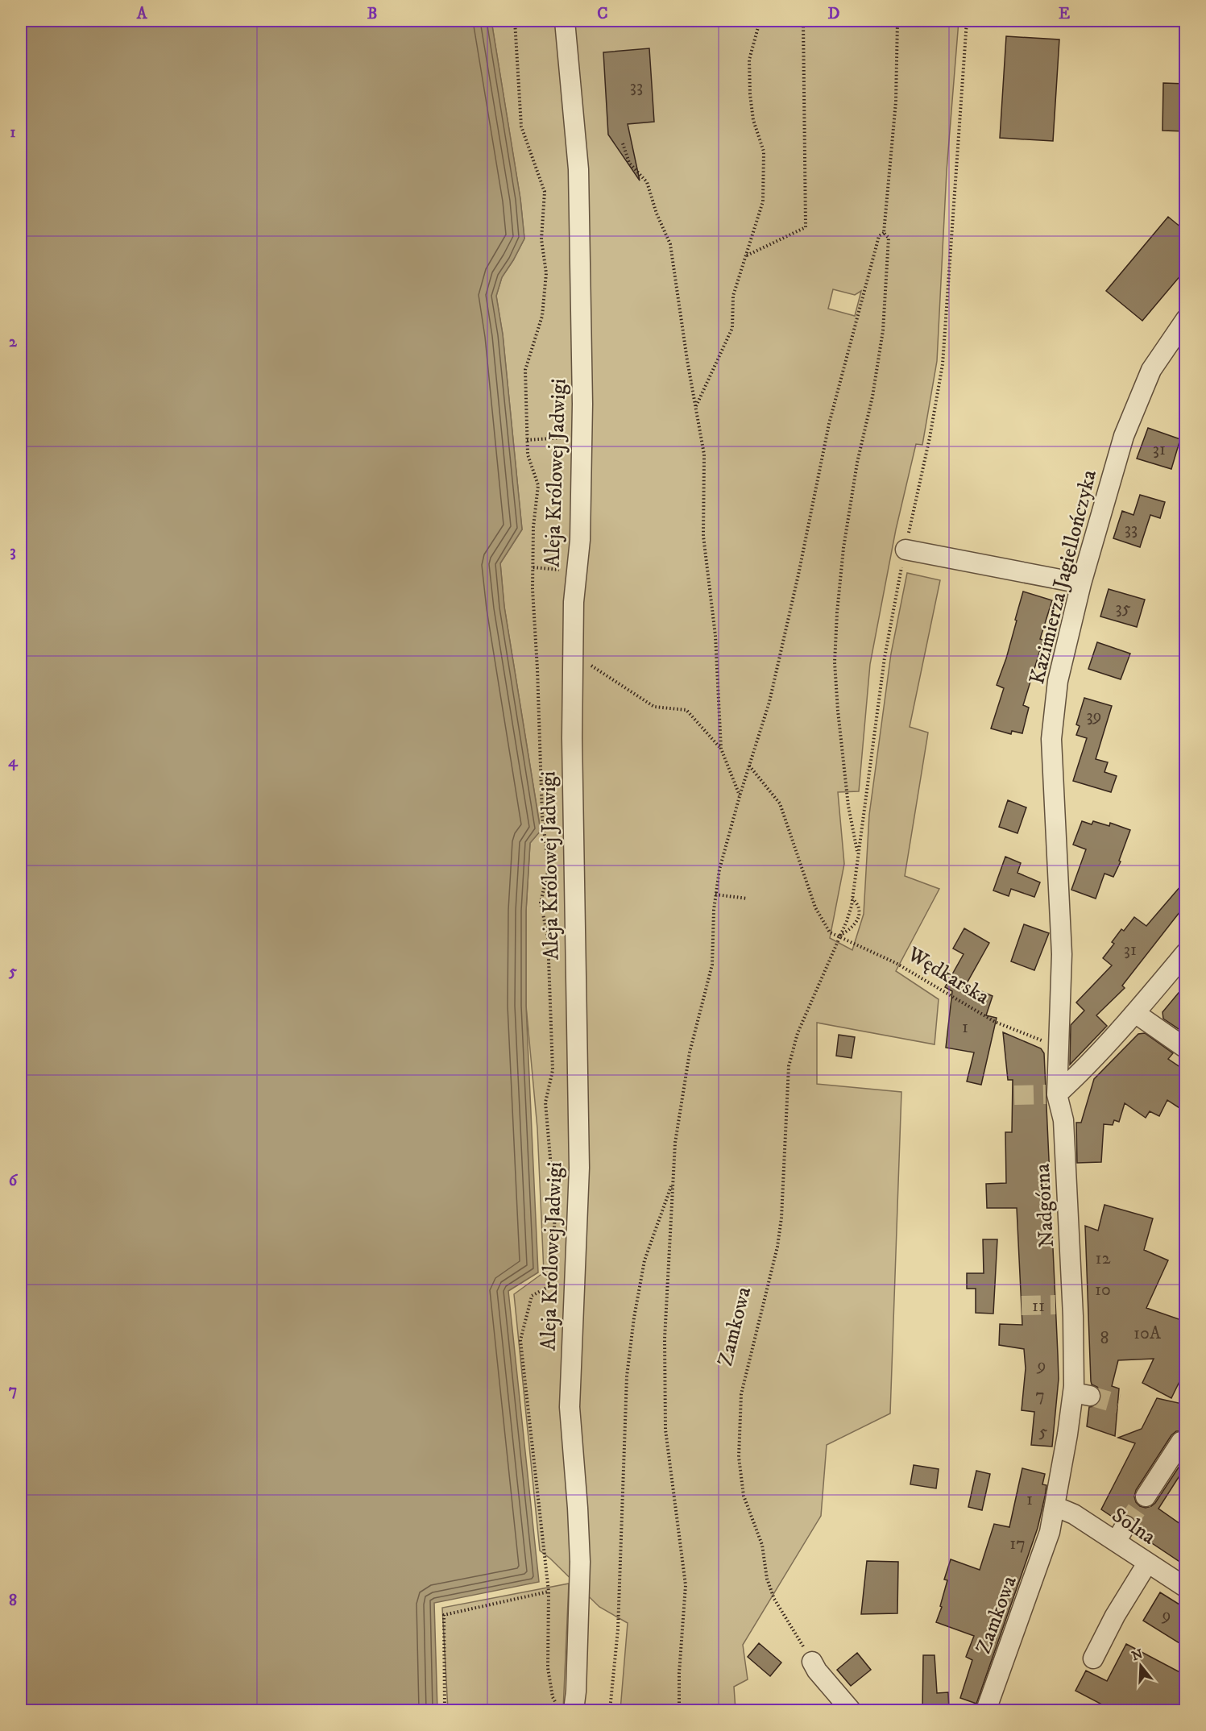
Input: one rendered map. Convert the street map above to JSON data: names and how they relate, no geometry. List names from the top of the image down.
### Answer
{
  "streets": {
    "street": [
      "Aleja Królowej Jadwigi",
      "Kazimierza Jagiellończyka",
      "Nadgórna",
      "Zamkowa",
      "Solna"
    ],
    "path": ["Wędkarska"]
  },
  "crossings": [
    ["Kazimierza Jagiellończyka", "Nadgórna"],
    ["Wędkarska", "Zamkowa"],
    ["Nadgórna", "Zamkowa"],
    ["Nadgórna", "Solna"],
    ["Zamkowa", "Solna"]
  ],
  "house_numbers": [
    "33",
    "31",
    "33",
    "35",
    "39",
    "31",
    "1",
    "12",
    "10",
    "11",
    "10A",
    "8",
    "9",
    "7",
    "5",
    "1",
    "17",
    "9"
  ],
  "north": "top",
  "grid": {
    "columns": [
      "A",
      "B",
      "C",
      "D",
      "E"
    ],
    "rows": [
      "1",
      "2",
      "3",
      "4",
      "5",
      "6",
      "7",
      "8"
    ]
  }
}
